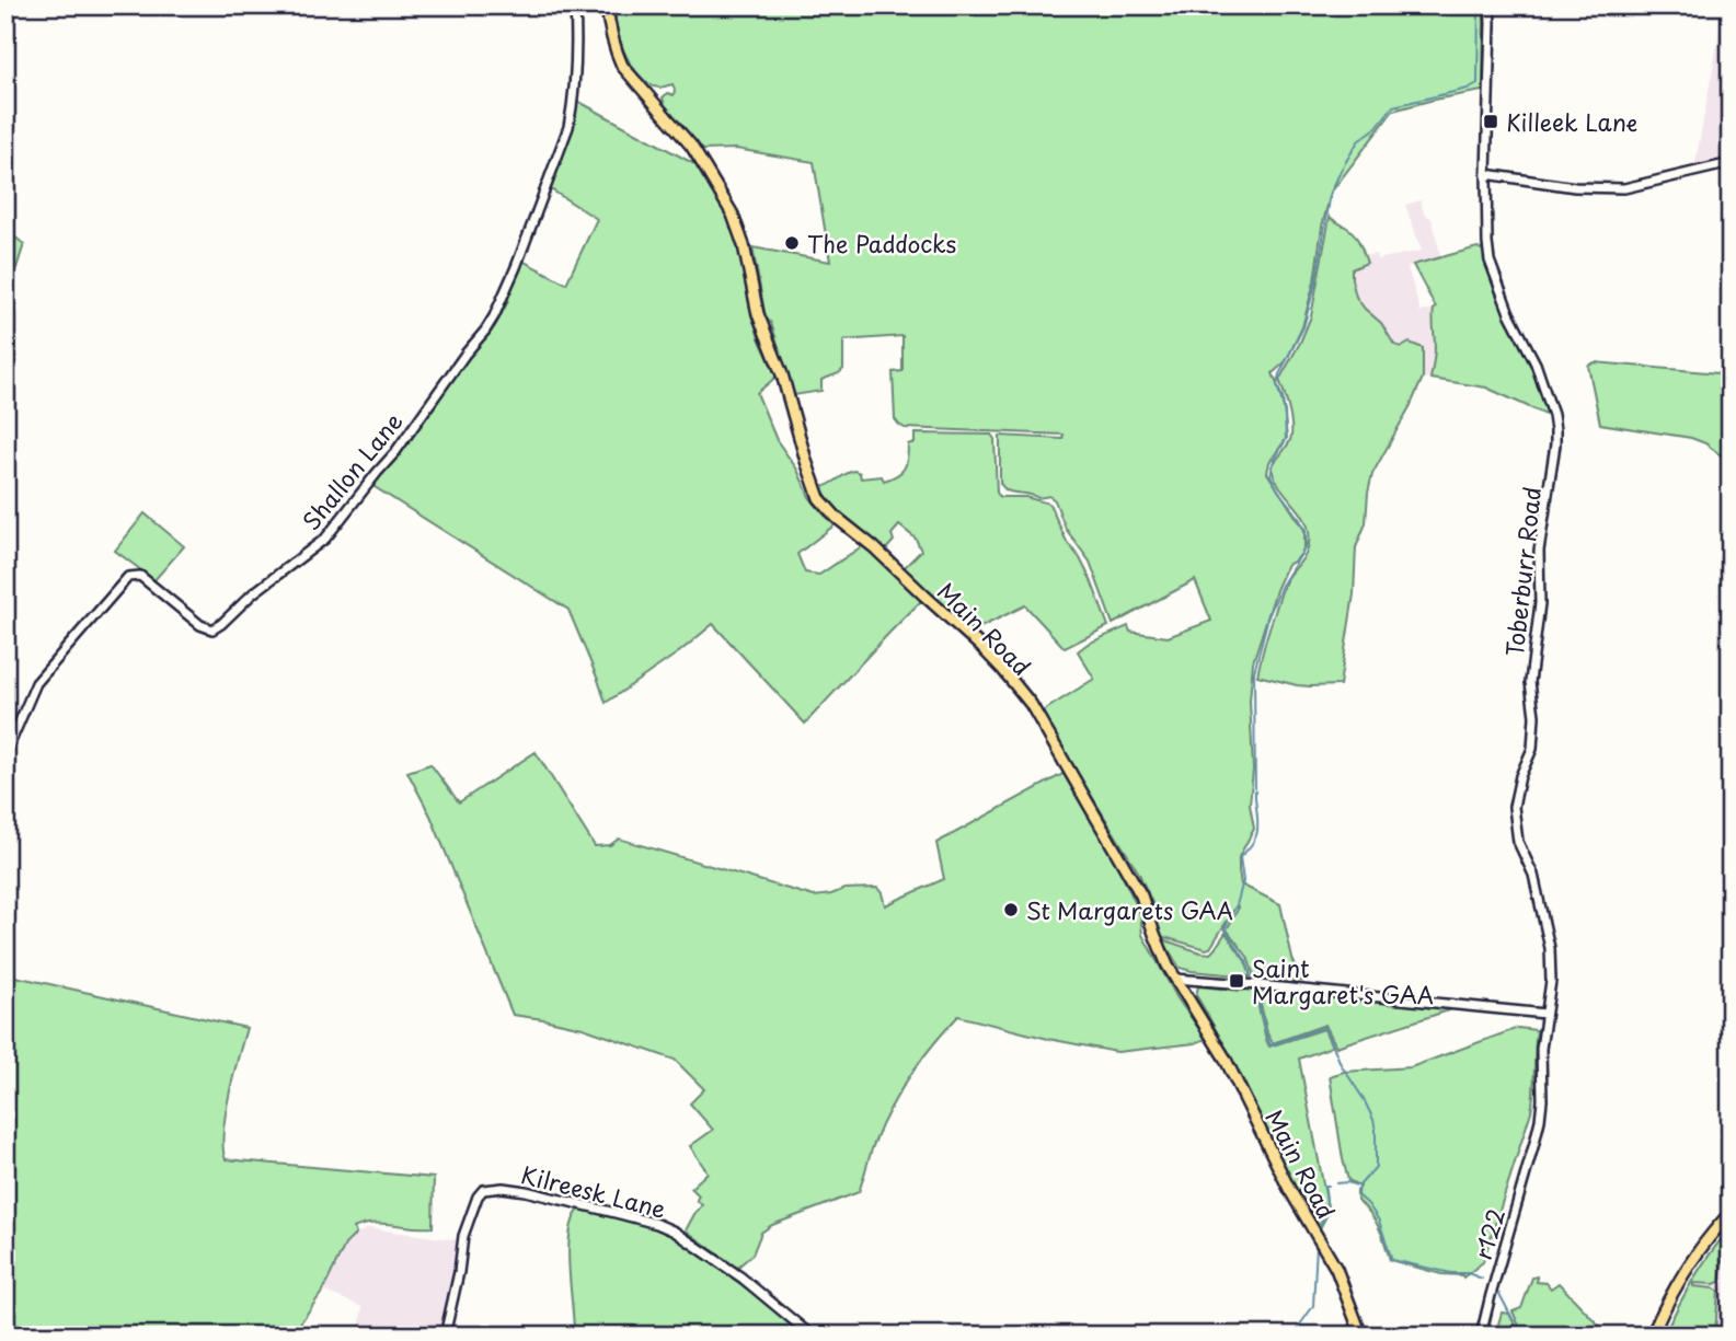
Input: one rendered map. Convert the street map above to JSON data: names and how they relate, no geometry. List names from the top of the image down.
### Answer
{
  "streets": {
    "main road": ["Main Road"],
    "street": [
      "Shallon Lane",
      "Toberburr Road",
      "Kilreesk Lane",
      "r122"
    ]
  },
  "crossings": [
    ["Toberburr Road", "r122"]
  ],
  "places": {
    "transit": ["Killeek Lane", "Saint Margaret's GAA"],
    "other": ["The Paddocks", "St Margarets GAA"]
  }
}
